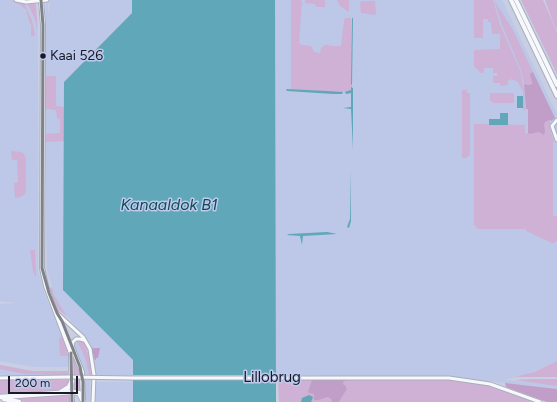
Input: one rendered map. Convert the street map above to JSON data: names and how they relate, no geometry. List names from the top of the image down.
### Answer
{
  "streets": {
    "street": ["Lillobrug"]
  },
  "water": ["Kanaaldok B1"],
  "places": ["Kaai 526"],
  "scale_bar": "200 m"
}
